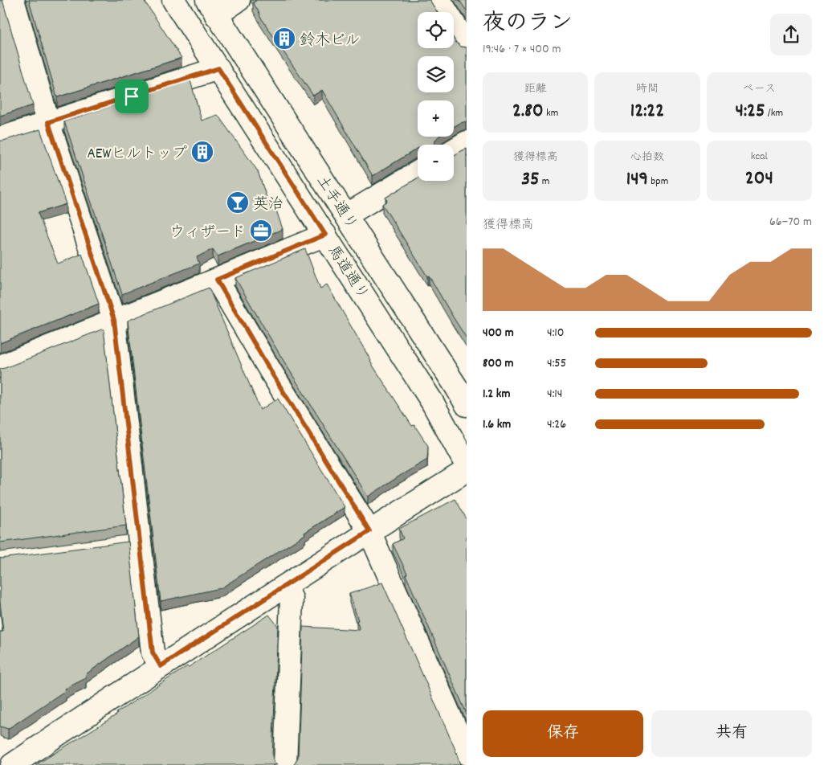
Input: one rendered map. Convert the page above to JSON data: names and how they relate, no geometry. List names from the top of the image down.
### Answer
{
  "streets": {
    "street": ["土手通り", "馬道通り"]
  },
  "places": {
    "building": ["鈴木ビル", "AEWヒルトップ"],
    "bar": ["英治"],
    "office": ["ウィザード"]
  },
  "page": {
    "heading": ["夜のラン", "19:46 · 7 × 400 m"],
    "map_buttons": ["+", "−"],
    "stats": [
      ["距離", "2.80 km"],
      ["時間", "12:22"],
      ["ペース", "4:25 /km"],
      ["獲得標高", "35 m"],
      ["心拍数", "149 bpm"],
      ["kcal", "204"]
    ],
    "chart": ["獲得標高", "66–70 m"],
    "list": [
      {
        "name": "400 m",
        "note": "4:10"
      },
      {
        "name": "800 m",
        "note": "4:55"
      },
      {
        "name": "1.2 km",
        "note": "4:14"
      },
      {
        "name": "1.6 km",
        "note": "4:26"
      }
    ],
    "buttons": ["保存", "共有"]
  }
}
